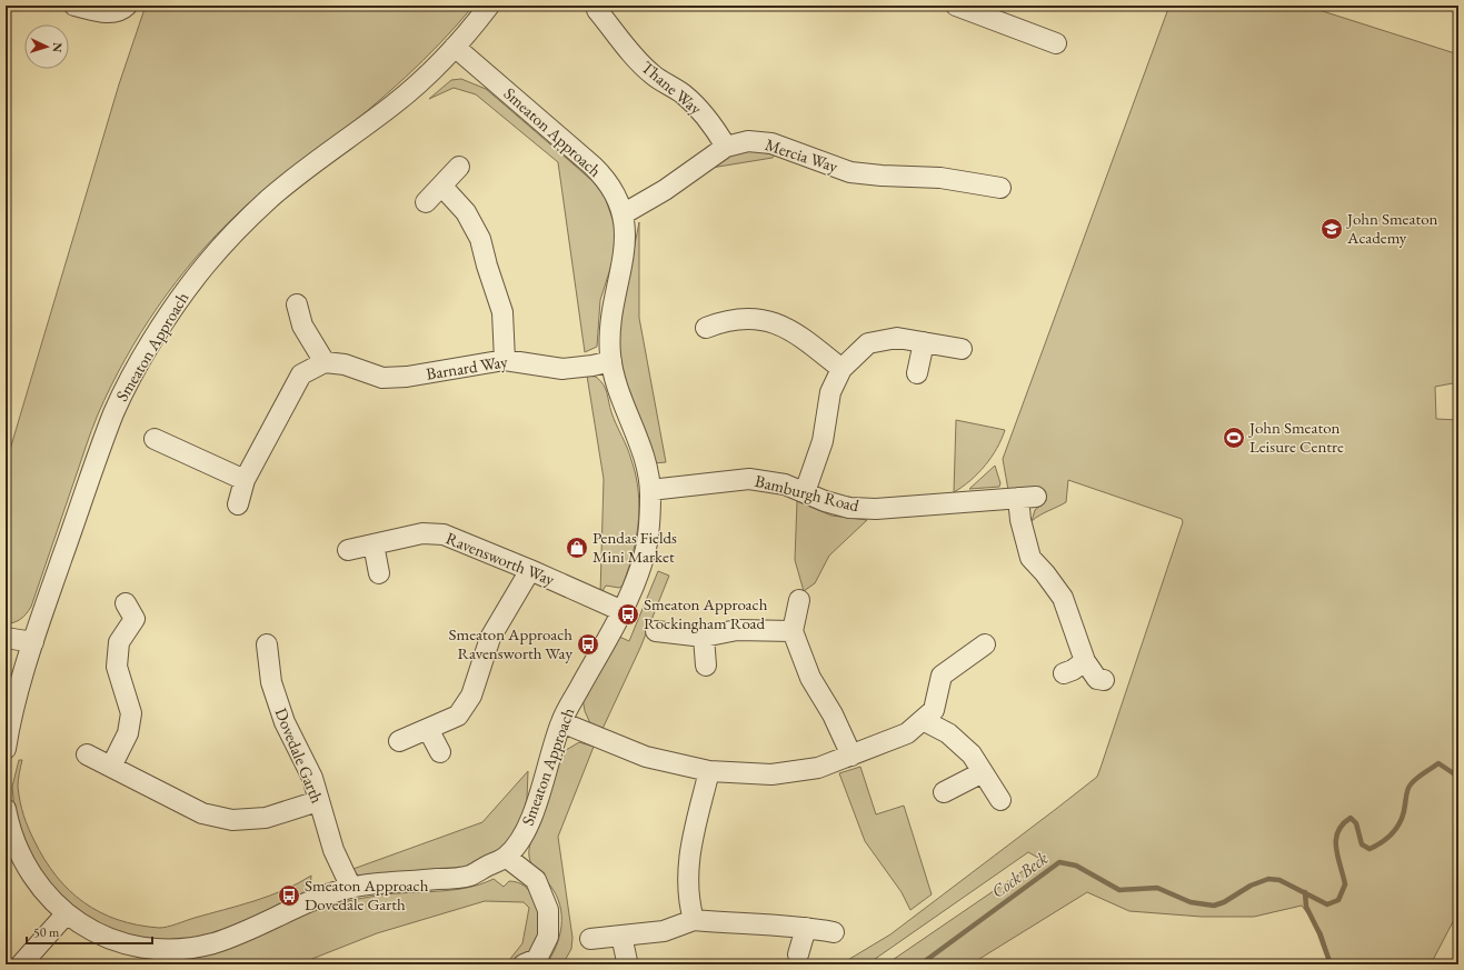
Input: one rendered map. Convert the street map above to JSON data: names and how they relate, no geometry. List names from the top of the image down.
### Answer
{
  "streets": {
    "street": [
      "Thane Way",
      "Smeaton Approach",
      "Mercia Way",
      "Barnard Way",
      "Bamburgh Road",
      "Ravensworth Way",
      "Dovedale Garth"
    ]
  },
  "crossings": [
    ["Thane Way", "Mercia Way"],
    ["Smeaton Approach", "Mercia Way"],
    ["Smeaton Approach", "Barnard Way"],
    ["Smeaton Approach", "Bamburgh Road"],
    ["Smeaton Approach", "Ravensworth Way"],
    ["Smeaton Approach", "Dovedale Garth"]
  ],
  "water": ["Cock Beck"],
  "places": {
    "school or university": ["John Smeaton Academy"],
    "sports": ["John Smeaton Leisure Centre"],
    "shop": ["Pendas Fields Mini Market"],
    "bus stop": ["Smeaton Approach Rockingham Road", "Smeaton Approach Ravensworth Way", "Smeaton Approach Dovedale Garth"]
  },
  "scale_bar": "50 m",
  "north": "right"
}
